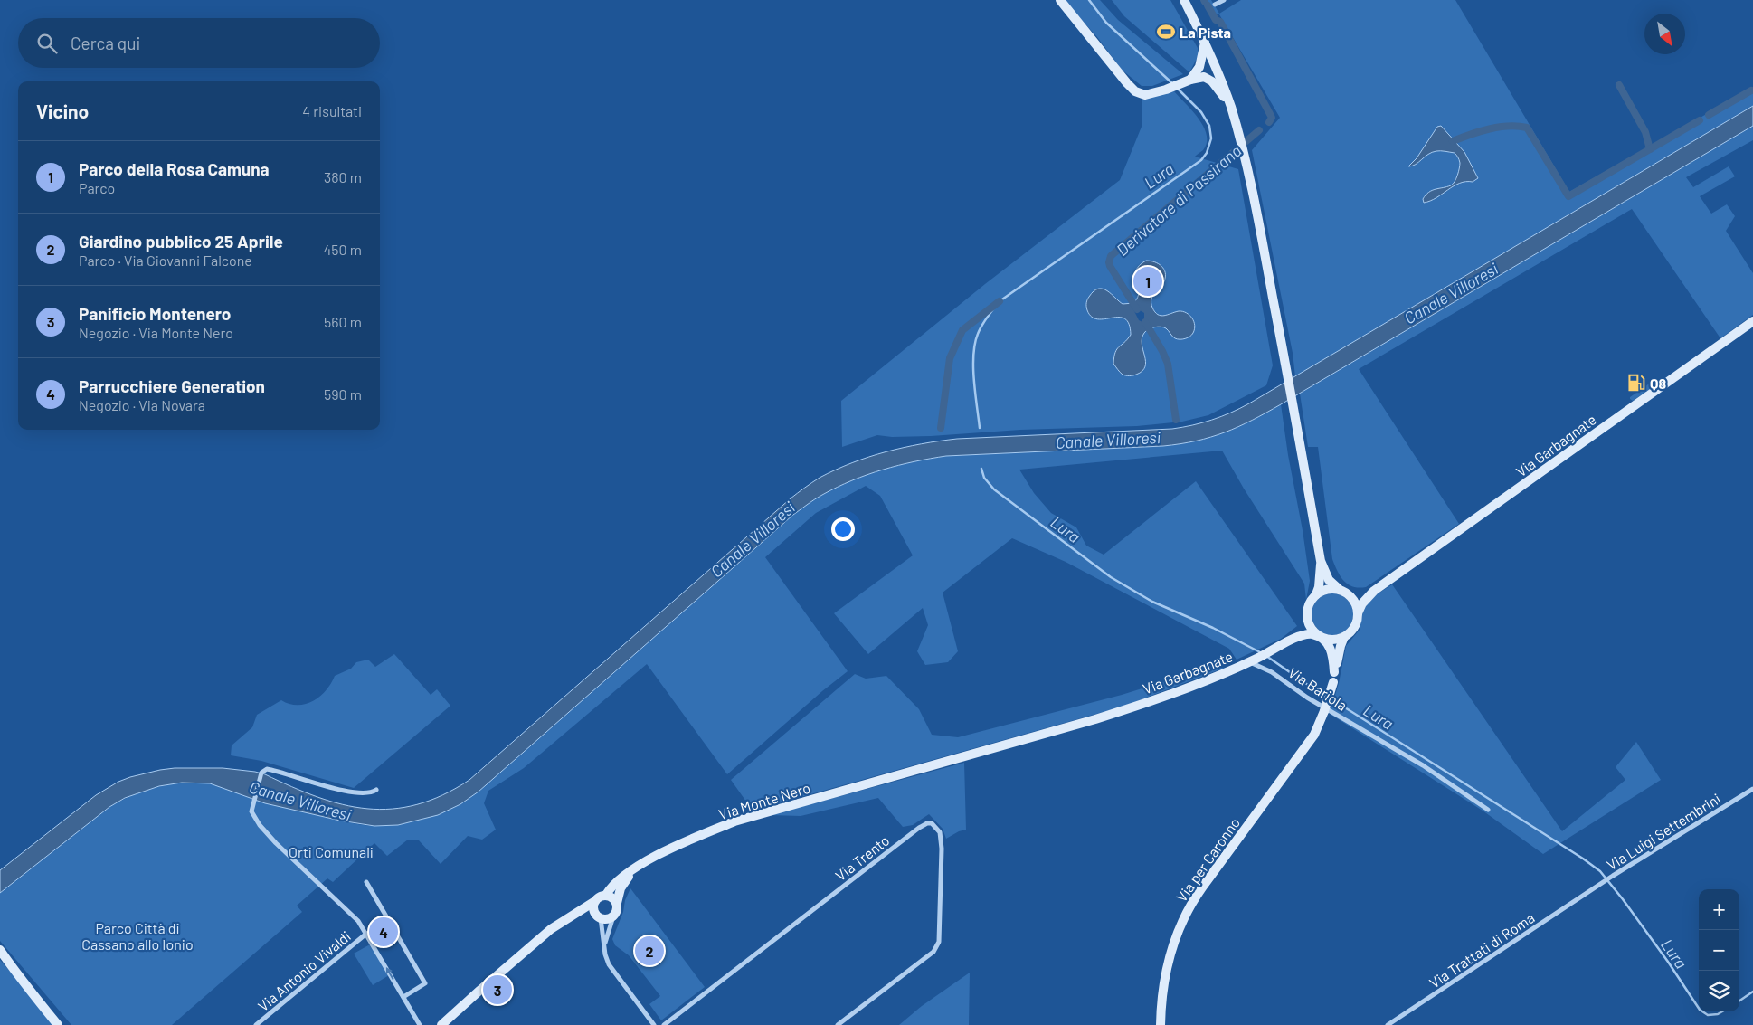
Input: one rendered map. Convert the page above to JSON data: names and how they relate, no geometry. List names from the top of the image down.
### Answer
{
  "streets": {
    "street": [
      "Via Garbagnate",
      "Via Bariola",
      "Via Monte Nero",
      "Via Luigi Settembrini",
      "Via Trento",
      "Via per Caronno",
      "Via Trattati di Roma",
      "Via Antonio Vivaldi"
    ]
  },
  "crossings": [
    ["Via Garbagnate", "Via Bariola"],
    ["Via Garbagnate", "Via Monte Nero"],
    ["Via Luigi Settembrini", "Via Trattati di Roma"]
  ],
  "water": ["Lura", "Derivatore di Passirana", "Canale Villoresi"],
  "parks": ["Orti Comunali", "Parco Città di Cassano allo Ionio"],
  "places": {
    "sports": ["La Pista"],
    "fuel station": ["Q8"]
  },
  "north": "bottom right",
  "page": {
    "search": "Cerca qui",
    "heading": ["Vicino", "4 risultati"],
    "list": [
      {
        "mark": "1",
        "name": "Parco della Rosa Camuna",
        "note": "Parco",
        "value": "380 m"
      },
      {
        "mark": "2",
        "name": "Giardino pubblico 25 Aprile",
        "note": "Parco · Via Giovanni Falcone",
        "value": "450 m"
      },
      {
        "mark": "3",
        "name": "Panificio Montenero",
        "note": "Negozio · Via Monte Nero",
        "value": "560 m"
      },
      {
        "mark": "4",
        "name": "Parrucchiere Generation",
        "note": "Negozio · Via Novara",
        "value": "590 m"
      }
    ],
    "pins": [
      "1",
      "4",
      "2",
      "3"
    ],
    "map_buttons": ["+", "−"]
  }
}
